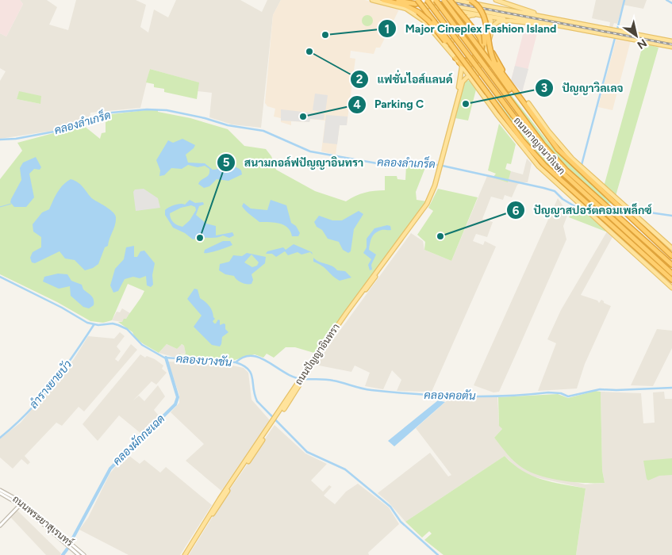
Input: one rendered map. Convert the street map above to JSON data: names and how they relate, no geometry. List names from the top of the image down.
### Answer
{
  "streets": {
    "highway": ["ถนนกาญจนาภิเษก"],
    "main road": ["ถนนปัญญาอินทรา"],
    "street": ["ถนนพระยาสุเรนทร์"]
  },
  "water": [
    "คลองลำเกร็ด",
    "คลองบางชัน",
    "ลำรางยายบัว",
    "คลองคอตัน",
    "คลองผักกะเฉด"
  ],
  "places": [
    "Major Cineplex Fashion Island",
    "แฟชั่นไอส์แลนด์",
    "ปัญญาวิลเลจ",
    "Parking C",
    "ปัญญาสปอร์ตคอมเพล็กซ์",
    "สนามกอล์ฟปัญญาอินทรา"
  ],
  "north": "bottom right"
}
